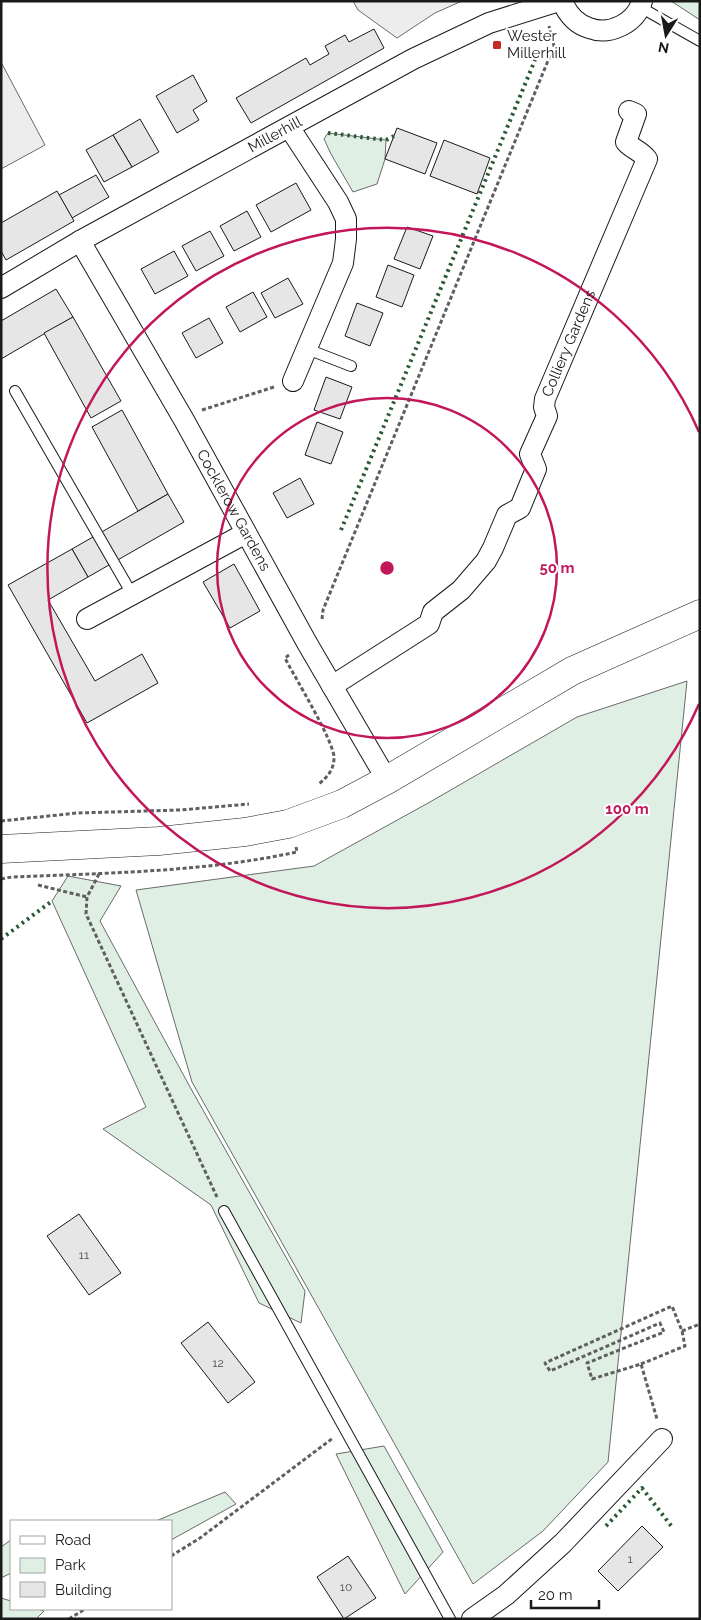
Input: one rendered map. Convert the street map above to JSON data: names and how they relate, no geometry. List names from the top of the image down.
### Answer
{
  "streets": {
    "street": ["Millerhill", "Colliery Gardens", "Cocklerow Gardens"]
  },
  "crossings": [
    ["Millerhill", "Cocklerow Gardens"],
    ["Colliery Gardens", "Cocklerow Gardens"]
  ],
  "places": {
    "transit": ["Wester Millerhill"]
  },
  "house_numbers": [
    "11",
    "12",
    "1",
    "10"
  ],
  "legend": ["Road", "Park", "Building"],
  "scale_bar": "20 m",
  "north": "bottom",
  "rings": ["50 m", "100 m"]
}
